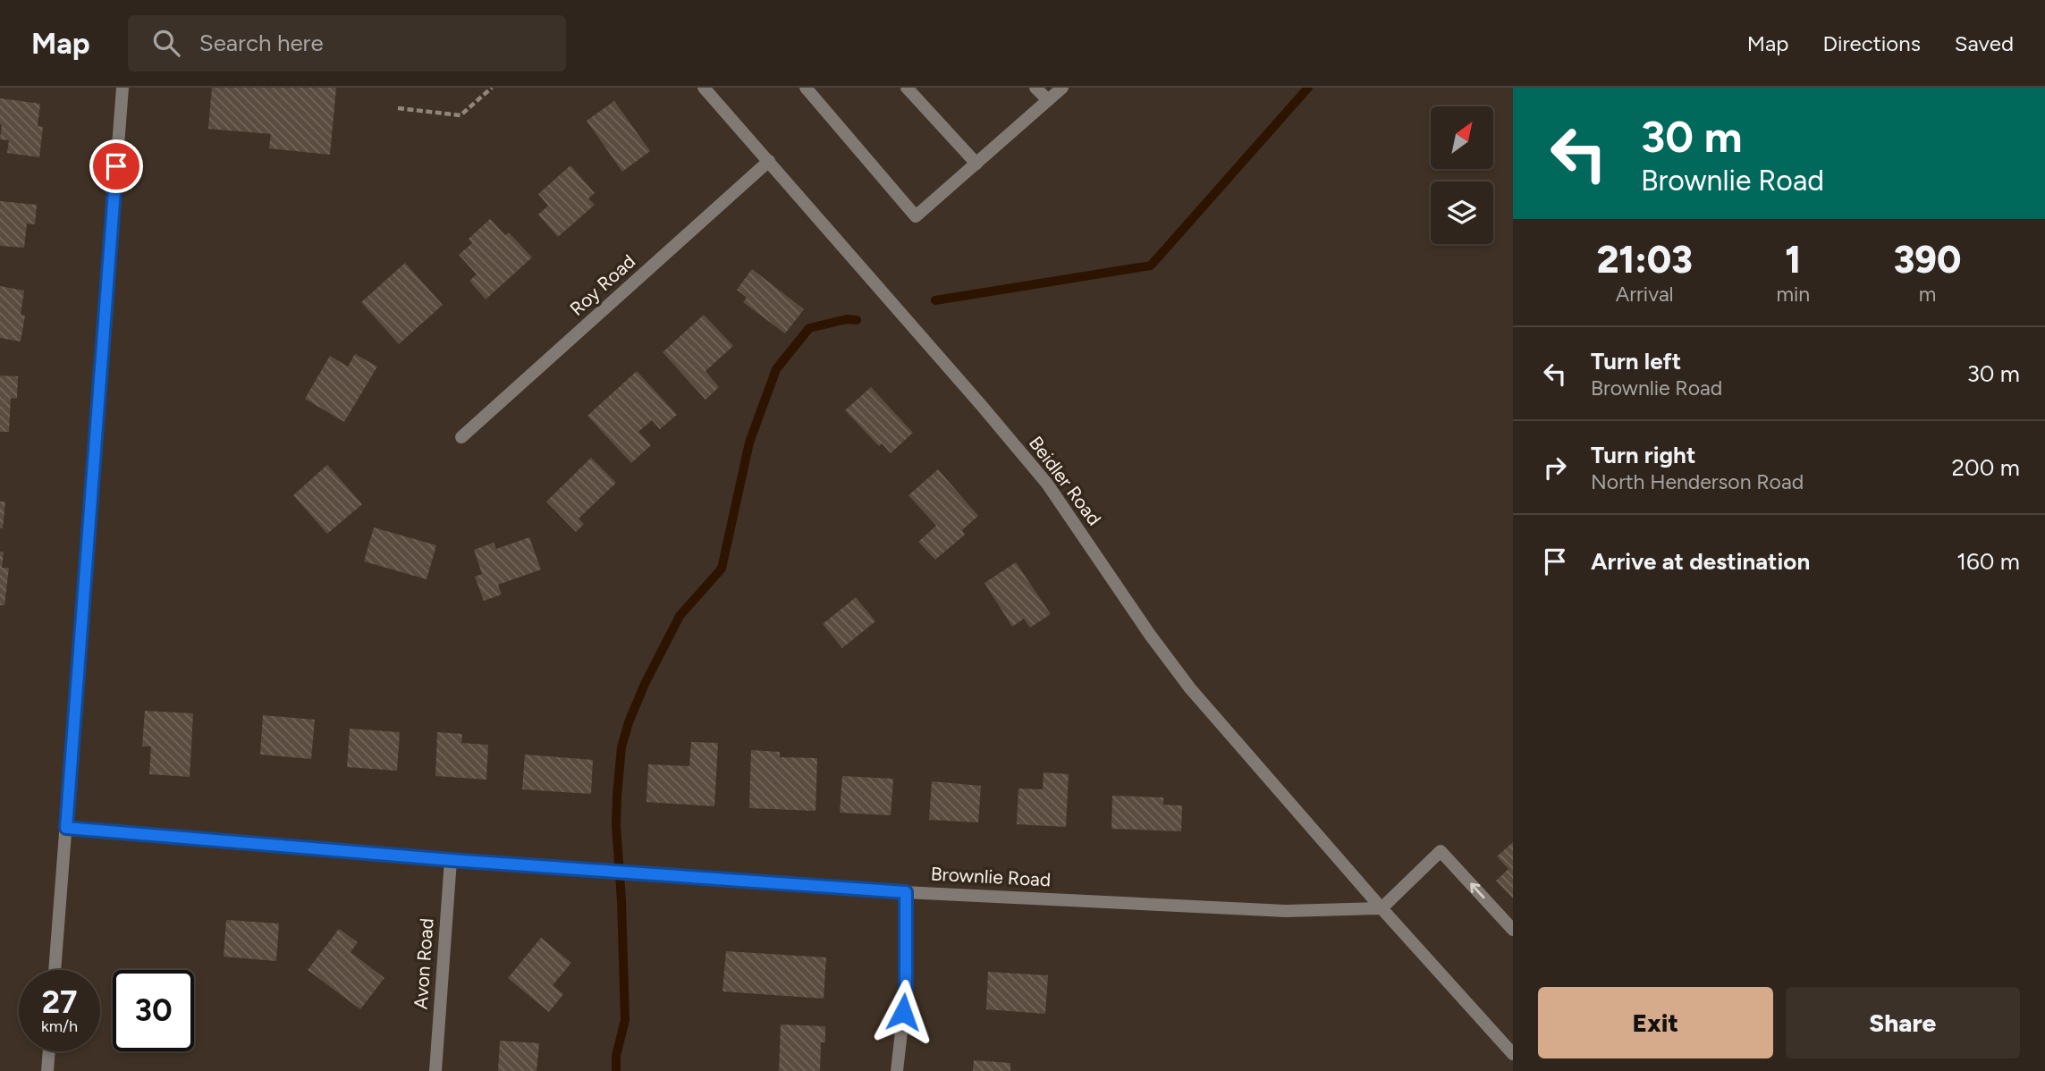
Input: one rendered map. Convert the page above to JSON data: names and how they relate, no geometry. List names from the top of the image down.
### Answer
{
  "streets": {
    "street": [
      "Roy Road",
      "Beidler Road",
      "Brownlie Road",
      "Avon Road"
    ]
  },
  "crossings": [
    ["Roy Road", "Beidler Road"],
    ["Beidler Road", "Brownlie Road"],
    ["Brownlie Road", "Avon Road"]
  ],
  "north": "top right",
  "page": {
    "header": "Map",
    "search": "Search here",
    "nav": ["Map", "Directions", "Saved"],
    "turn": ["30 m", "Brownlie Road"],
    "eta": [
      "21:03",
      "Arrival",
      "1",
      "min",
      "390",
      "m"
    ],
    "list": [
      {
        "name": "Turn left",
        "note": "Brownlie Road",
        "value": "30 m"
      },
      {
        "name": "Turn right",
        "note": "North Henderson Road",
        "value": "200 m"
      },
      {
        "name": "Arrive at destination",
        "value": "160 m"
      }
    ],
    "speed": "27 km/h",
    "limit": "30",
    "buttons": ["Exit", "Share"]
  }
}
